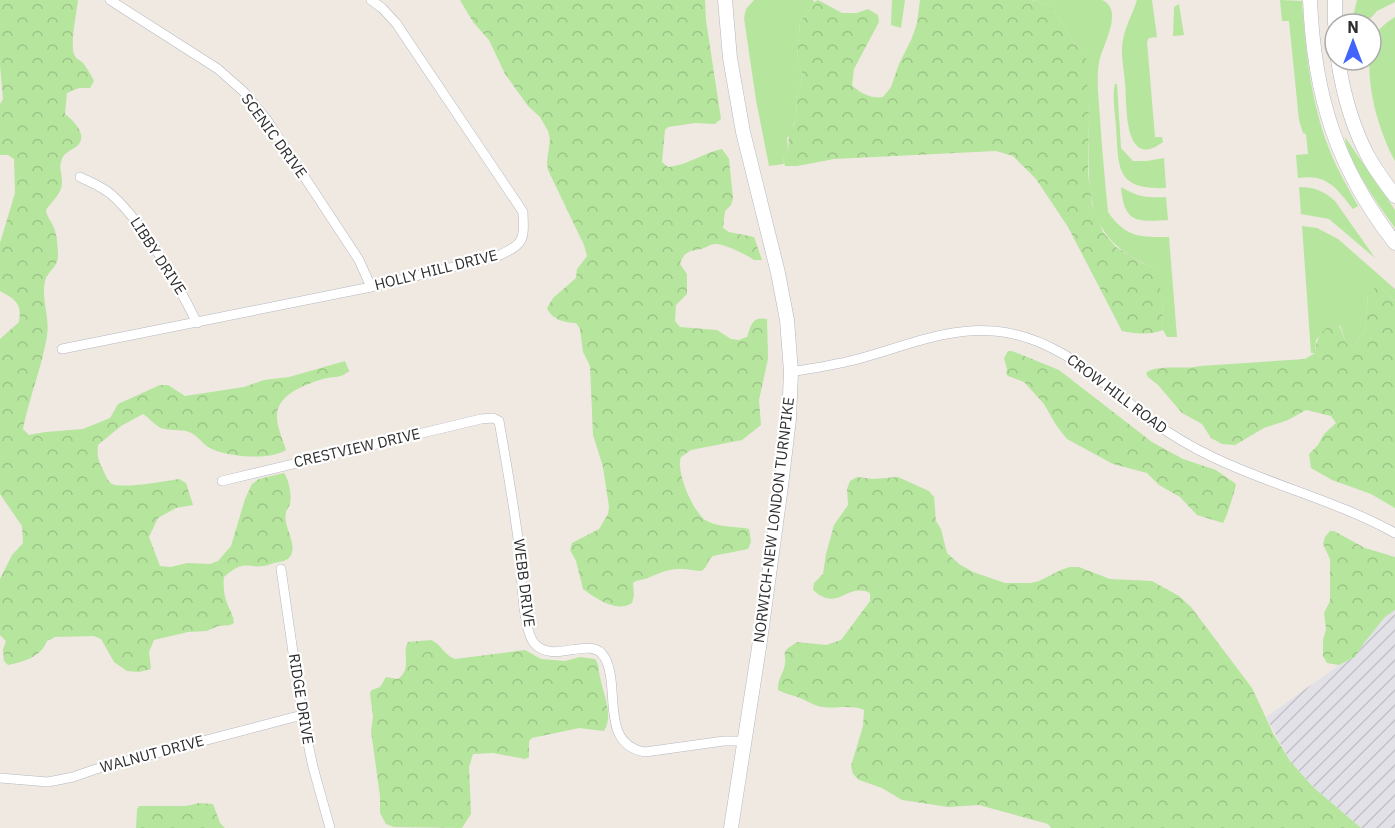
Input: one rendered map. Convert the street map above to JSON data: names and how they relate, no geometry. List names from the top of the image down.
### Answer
{
  "streets": {
    "main road": ["NORWICH-NEW LONDON TURNPIKE"],
    "street": [
      "SCENIC DRIVE",
      "LIBBY DRIVE",
      "HOLLY HILL DRIVE",
      "CROW HILL ROAD",
      "CRESTVIEW DRIVE",
      "WEBB DRIVE",
      "RIDGE DRIVE",
      "WALNUT DRIVE"
    ]
  },
  "crossings": [
    ["SCENIC DRIVE", "HOLLY HILL DRIVE"],
    ["LIBBY DRIVE", "HOLLY HILL DRIVE"],
    ["CROW HILL ROAD", "NORWICH-NEW LONDON TURNPIKE"],
    ["CRESTVIEW DRIVE", "WEBB DRIVE"],
    ["NORWICH-NEW LONDON TURNPIKE", "WEBB DRIVE"],
    ["RIDGE DRIVE", "WALNUT DRIVE"]
  ],
  "north": "top"
}
